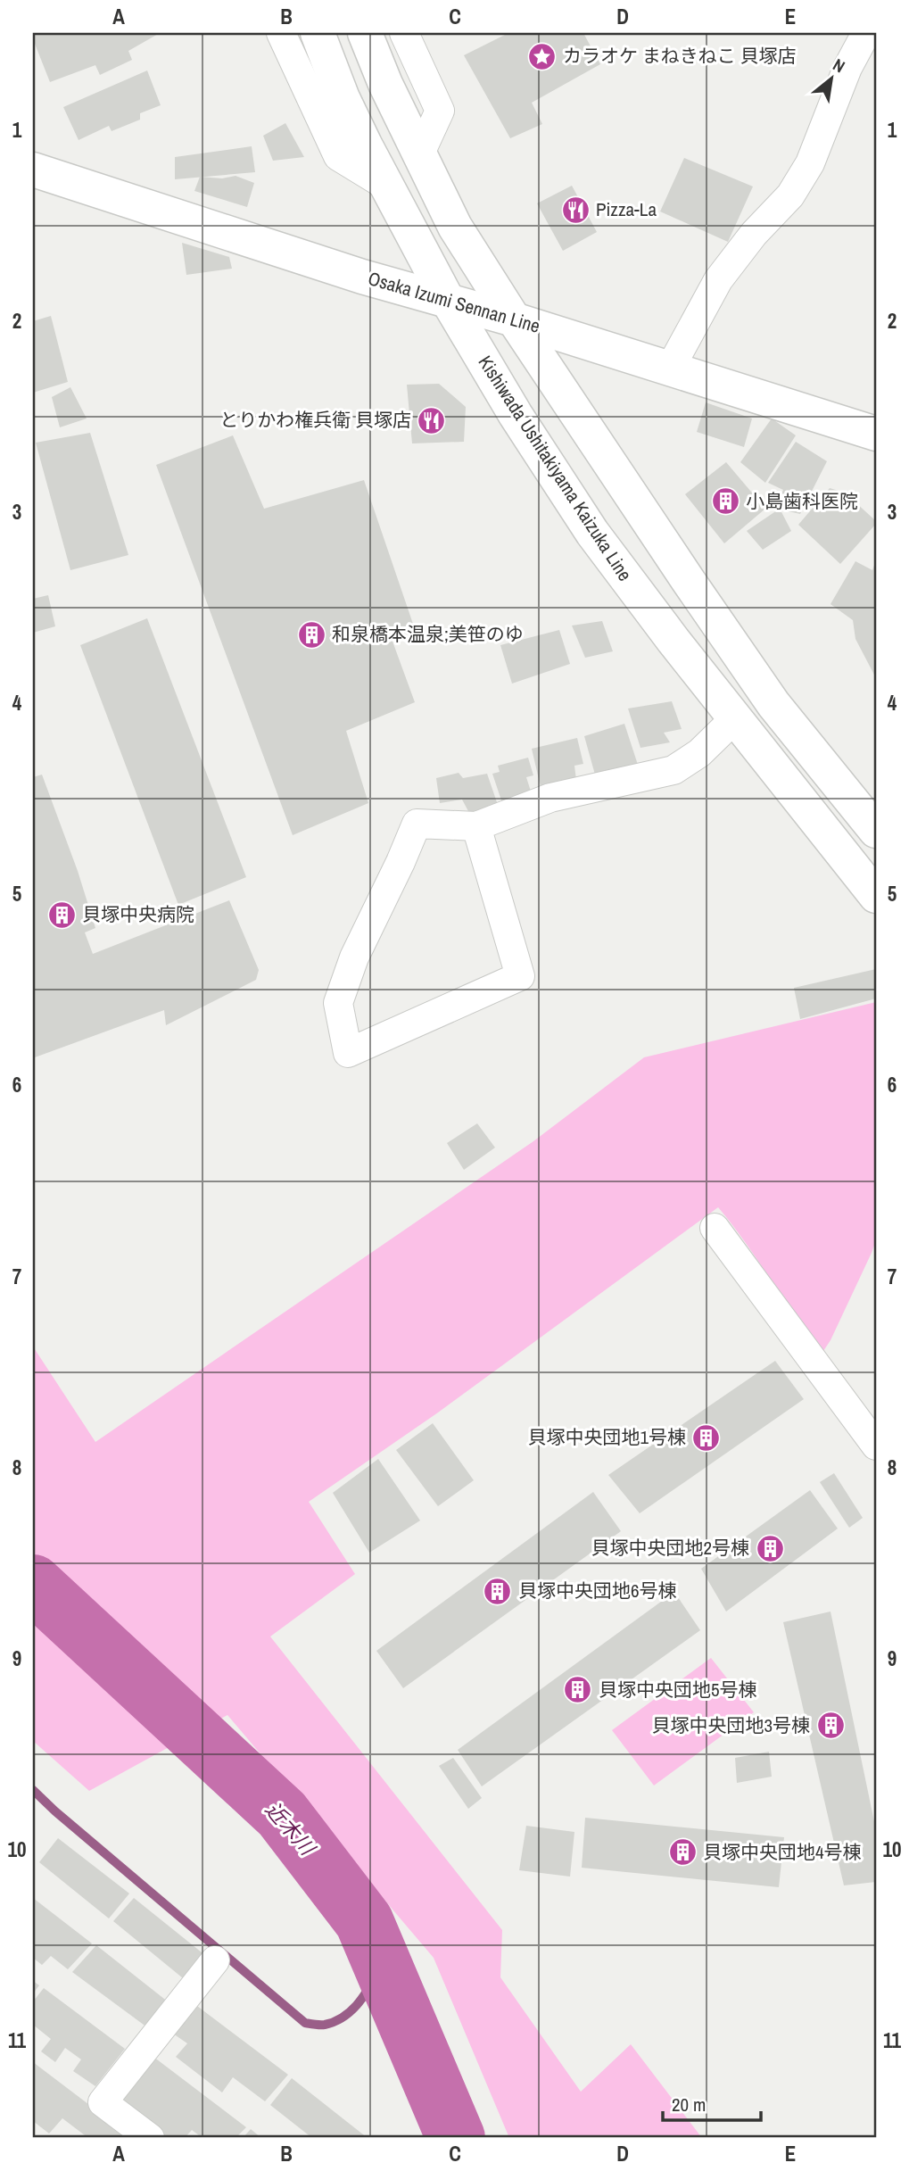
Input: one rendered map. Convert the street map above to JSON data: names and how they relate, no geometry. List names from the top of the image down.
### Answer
{
  "streets": {
    "main road": ["Osaka Izumi Sennan Line", "Kishiwada Ushitakiyama Kaizuka Line"]
  },
  "crossings": [
    ["Osaka Izumi Sennan Line", "Kishiwada Ushitakiyama Kaizuka Line"]
  ],
  "water": ["近木川"],
  "places": {
    "place": ["カラオケ まねきねこ 貝塚店"],
    "restaurant": ["Pizza-La", "とりかわ権兵衛 貝塚店"],
    "building": [
      "小島歯科医院",
      "和泉橋本温泉;美笹のゆ",
      "貝塚中央病院",
      "貝塚中央団地1号棟",
      "貝塚中央団地2号棟",
      "貝塚中央団地6号棟",
      "貝塚中央団地5号棟",
      "貝塚中央団地3号棟",
      "貝塚中央団地4号棟"
    ]
  },
  "scale_bar": "20 m",
  "north": "top right",
  "grid": {
    "columns": [
      "A",
      "B",
      "C",
      "D",
      "E"
    ],
    "rows": [
      "1",
      "2",
      "3",
      "4",
      "5",
      "6",
      "7",
      "8",
      "9",
      "10",
      "11"
    ]
  }
}
